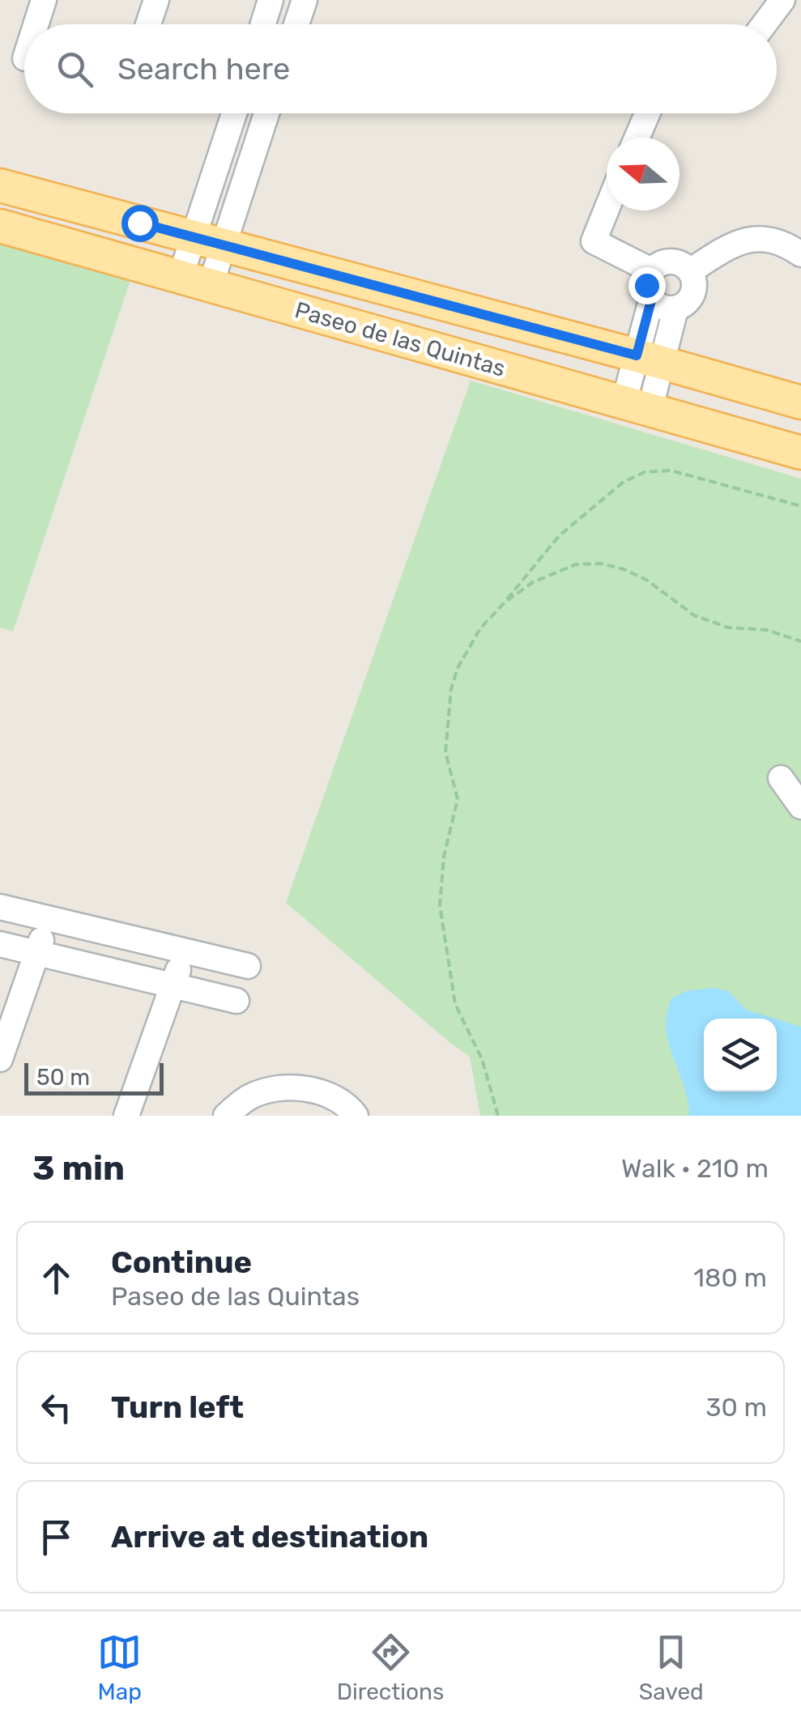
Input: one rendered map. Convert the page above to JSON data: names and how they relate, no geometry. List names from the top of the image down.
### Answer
{
  "streets": {
    "main road": ["Paseo de las Quintas"]
  },
  "scale_bar": "50 m",
  "north": "left",
  "page": {
    "search": "Search here",
    "scale": "50 m",
    "heading": ["3 min", "Walk · 210 m"],
    "list": [
      ["Continue", "Paseo de las Quintas", "180 m"],
      ["Turn left", "30 m"],
      "Arrive at destination"
    ],
    "nav": ["Map", "Directions", "Saved"]
  }
}
